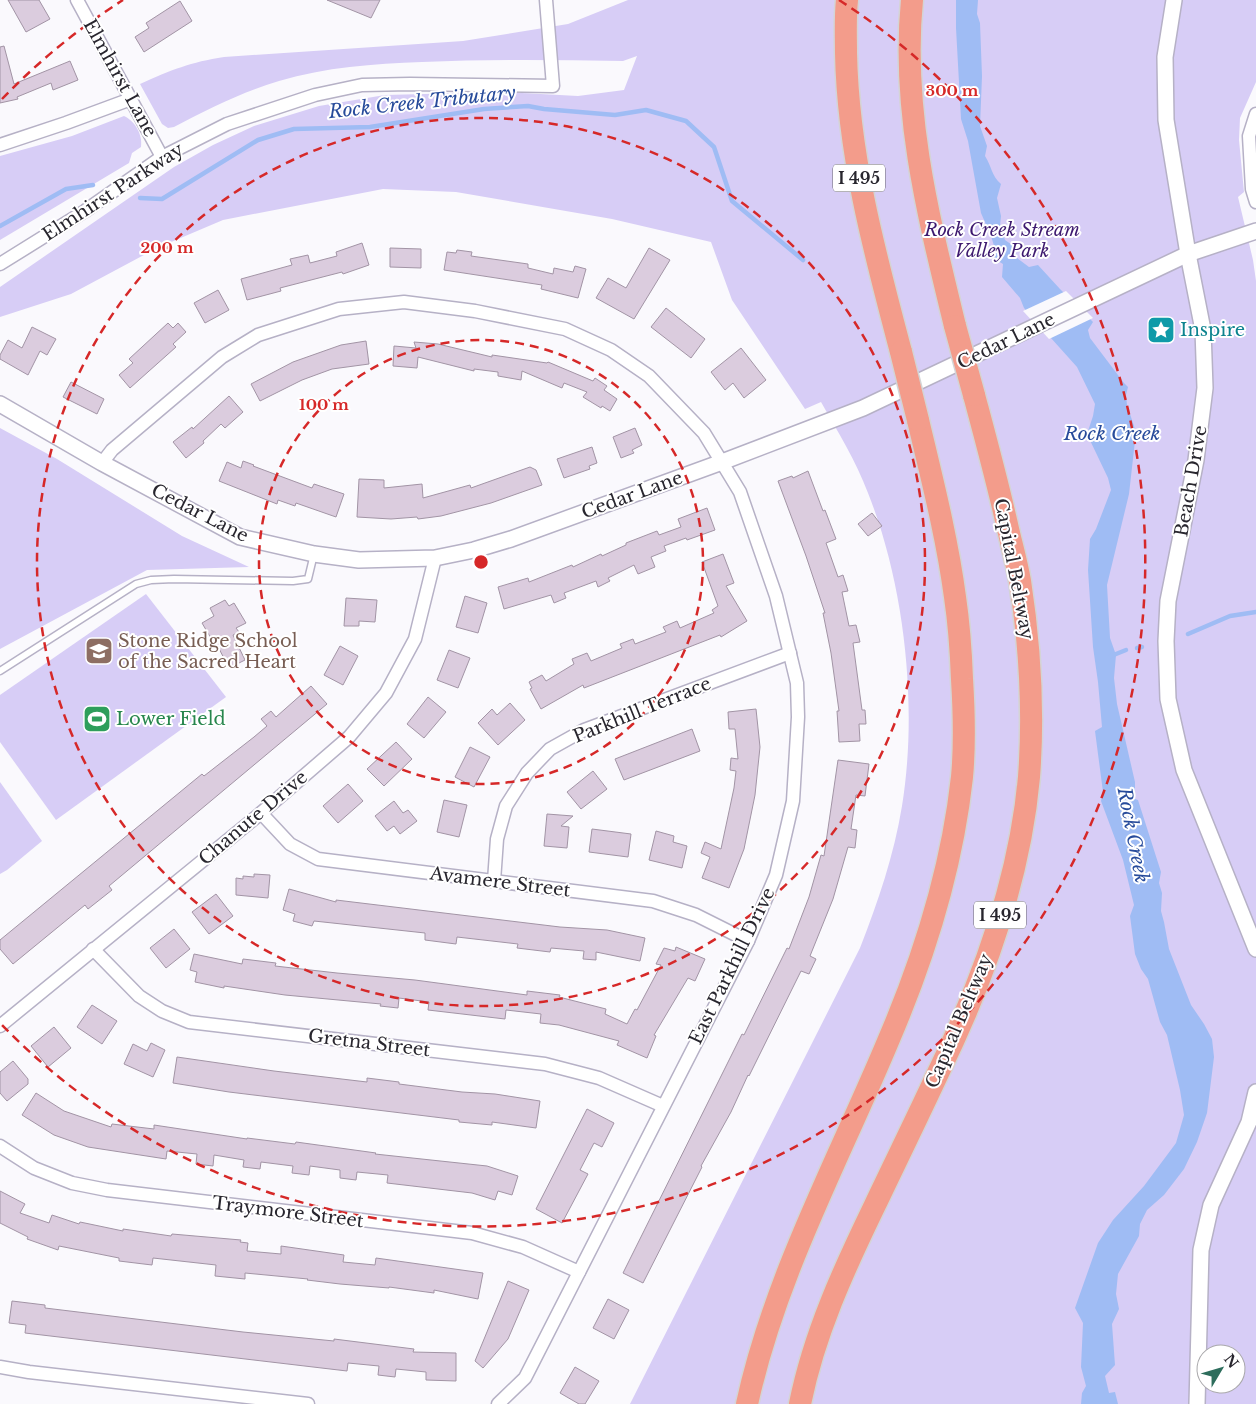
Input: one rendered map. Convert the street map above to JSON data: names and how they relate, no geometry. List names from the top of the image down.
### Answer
{
  "streets": {
    "highway": ["I 495", "Capital Beltway"],
    "street": [
      "Elmhirst Lane",
      "Elmhirst Parkway",
      "Cedar Lane",
      "Beach Drive",
      "Parkhill Terrace",
      "Chanute Drive",
      "Avamere Street",
      "East Parkhill Drive",
      "Gretna Street",
      "Traymore Street"
    ]
  },
  "crossings": [
    ["Elmhirst Lane", "Elmhirst Parkway"],
    ["Cedar Lane", "Beach Drive"],
    ["Cedar Lane", "Chanute Drive"],
    ["Cedar Lane", "East Parkhill Drive"],
    ["Parkhill Terrace", "Avamere Street"],
    ["Parkhill Terrace", "East Parkhill Drive"],
    ["Chanute Drive", "Avamere Street"],
    ["Chanute Drive", "Gretna Street"],
    ["Avamere Street", "East Parkhill Drive"],
    ["East Parkhill Drive", "Gretna Street"],
    ["East Parkhill Drive", "Traymore Street"]
  ],
  "water": ["Rock Creek Tributary", "Rock Creek"],
  "parks": ["Rock Creek Stream Valley Park"],
  "places": {
    "place": ["Inspire"],
    "school or university": ["Stone Ridge School of the Sacred Heart"],
    "sports": ["Lower Field"]
  },
  "north": "top right",
  "rings": ["300 m", "200 m", "100 m"]
}
